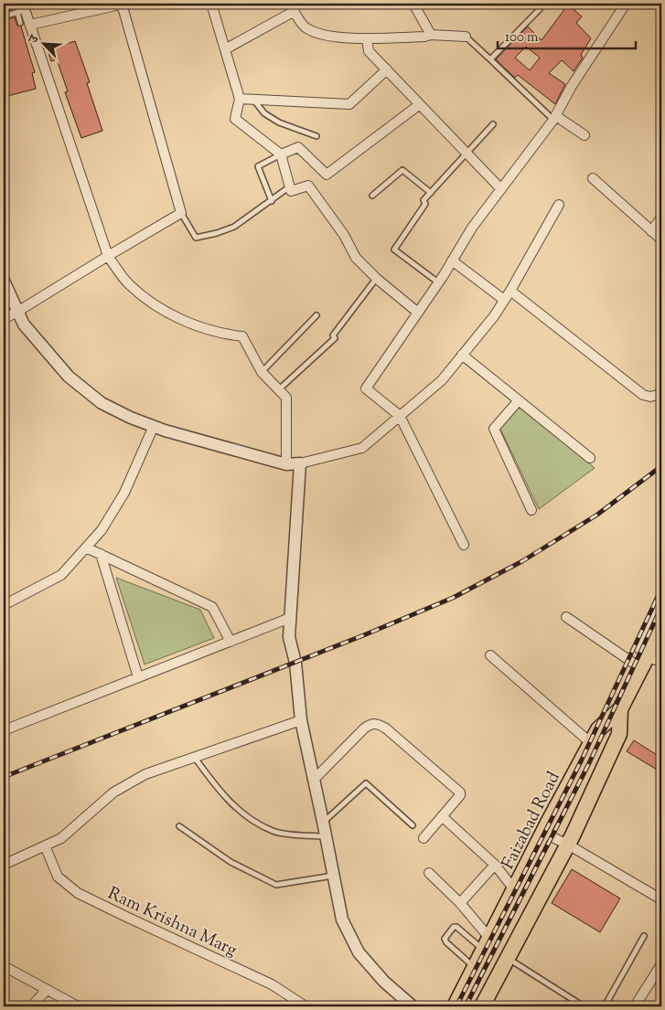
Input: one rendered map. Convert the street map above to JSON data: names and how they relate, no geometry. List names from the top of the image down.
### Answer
{
  "streets": {
    "main road": ["Faizabad Road"],
    "street": ["Ram Krishna Marg"]
  },
  "scale_bar": "100 m",
  "north": "top left"
}
